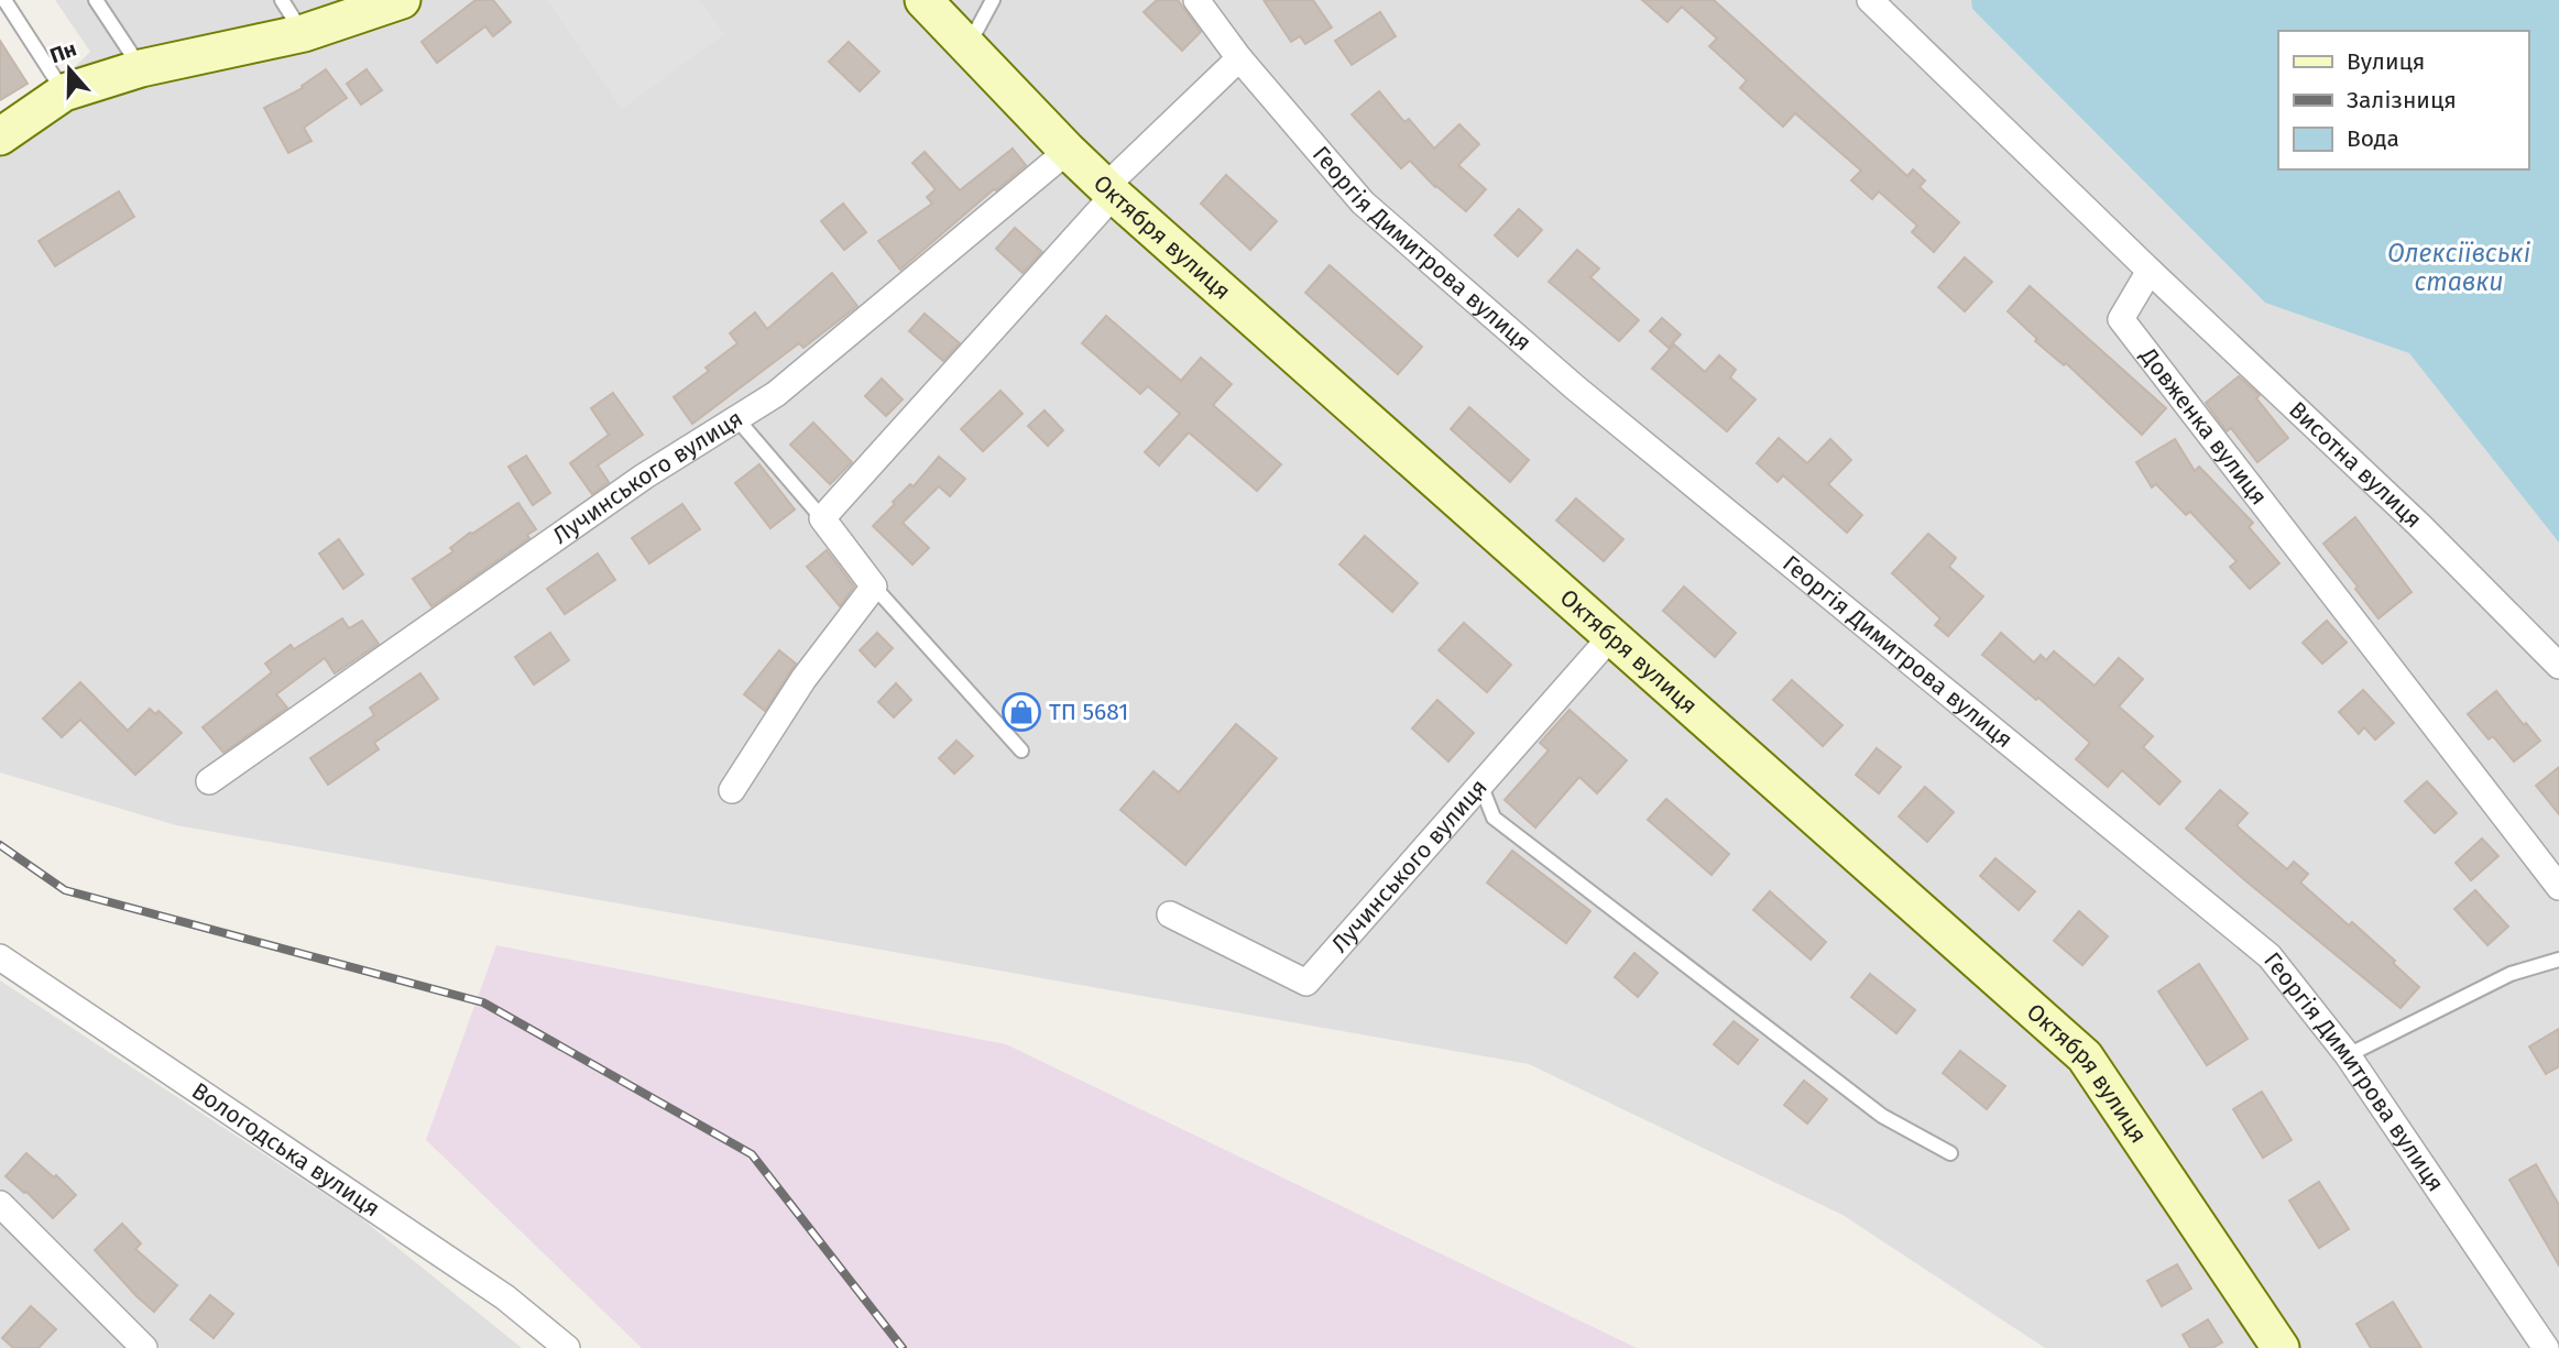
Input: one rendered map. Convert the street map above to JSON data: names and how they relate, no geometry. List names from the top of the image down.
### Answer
{
  "streets": {
    "street": [
      "Октября вулиця",
      "Георгія Димитрова вулиця",
      "Довженка вулиця",
      "Висотна вулиця",
      "Лучинського вулиця",
      "Вологодська вулиця"
    ]
  },
  "crossings": [
    ["Октября вулиця", "Лучинського вулиця"],
    ["Довженка вулиця", "Висотна вулиця"]
  ],
  "water": ["Олексіївські ставки"],
  "places": {
    "shop": ["ТП 5681"]
  },
  "legend": ["Вулиця", "Залізниця", "Вода"],
  "north": "top"
}
